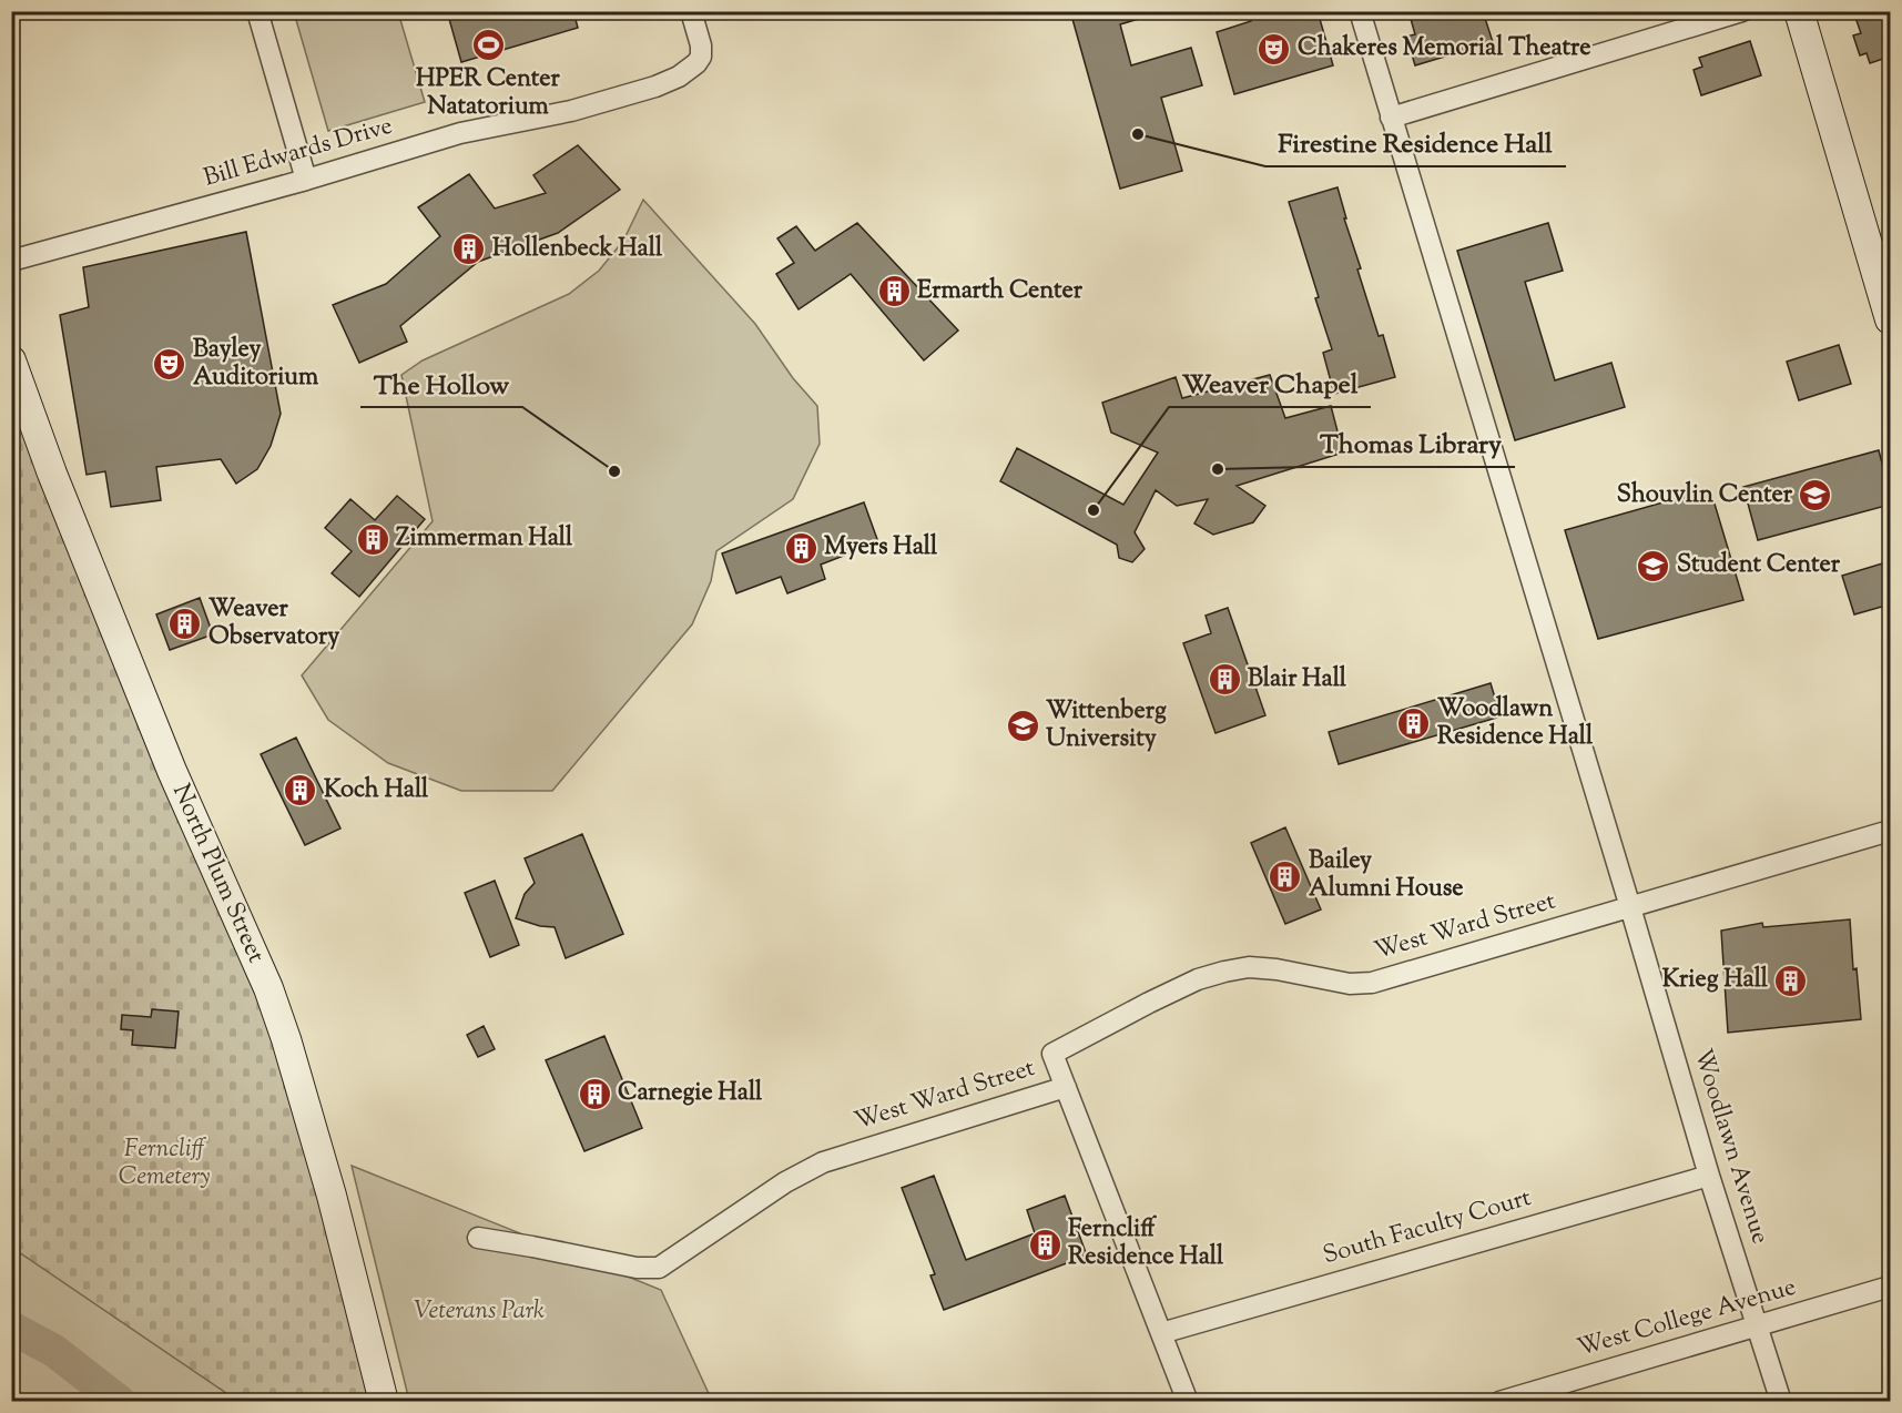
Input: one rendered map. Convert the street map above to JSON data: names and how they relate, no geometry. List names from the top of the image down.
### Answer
{
  "streets": {
    "main road": ["North Plum Street"],
    "street": [
      "Bill Edwards Drive",
      "West Ward Street",
      "Woodlawn Avenue",
      "South Faculty Court",
      "West College Avenue"
    ]
  },
  "crossings": [
    ["West Ward Street", "Woodlawn Avenue"],
    ["Woodlawn Avenue", "South Faculty Court"],
    ["Woodlawn Avenue", "West College Avenue"]
  ],
  "parks": ["Ferncliff Cemetery", "Veterans Park"],
  "places": {
    "sports": ["HPER Center Natatorium"],
    "theatre": ["Chakeres Memorial Theatre", "Bayley Auditorium"],
    "other": [
      "Firestine Residence Hall",
      "Thomas Library",
      "The Hollow",
      "Weaver Chapel"
    ],
    "building": [
      "Hollenbeck Hall",
      "Ermarth Center",
      "Zimmerman Hall",
      "Myers Hall",
      "Weaver Observatory",
      "Blair Hall",
      "Woodlawn Residence Hall",
      "Koch Hall",
      "Bailey Alumni House",
      "Krieg Hall",
      "Carnegie Hall",
      "Ferncliff Residence Hall"
    ],
    "school or university": ["Shouvlin Center", "Student Center", "Wittenberg University"]
  }
}
